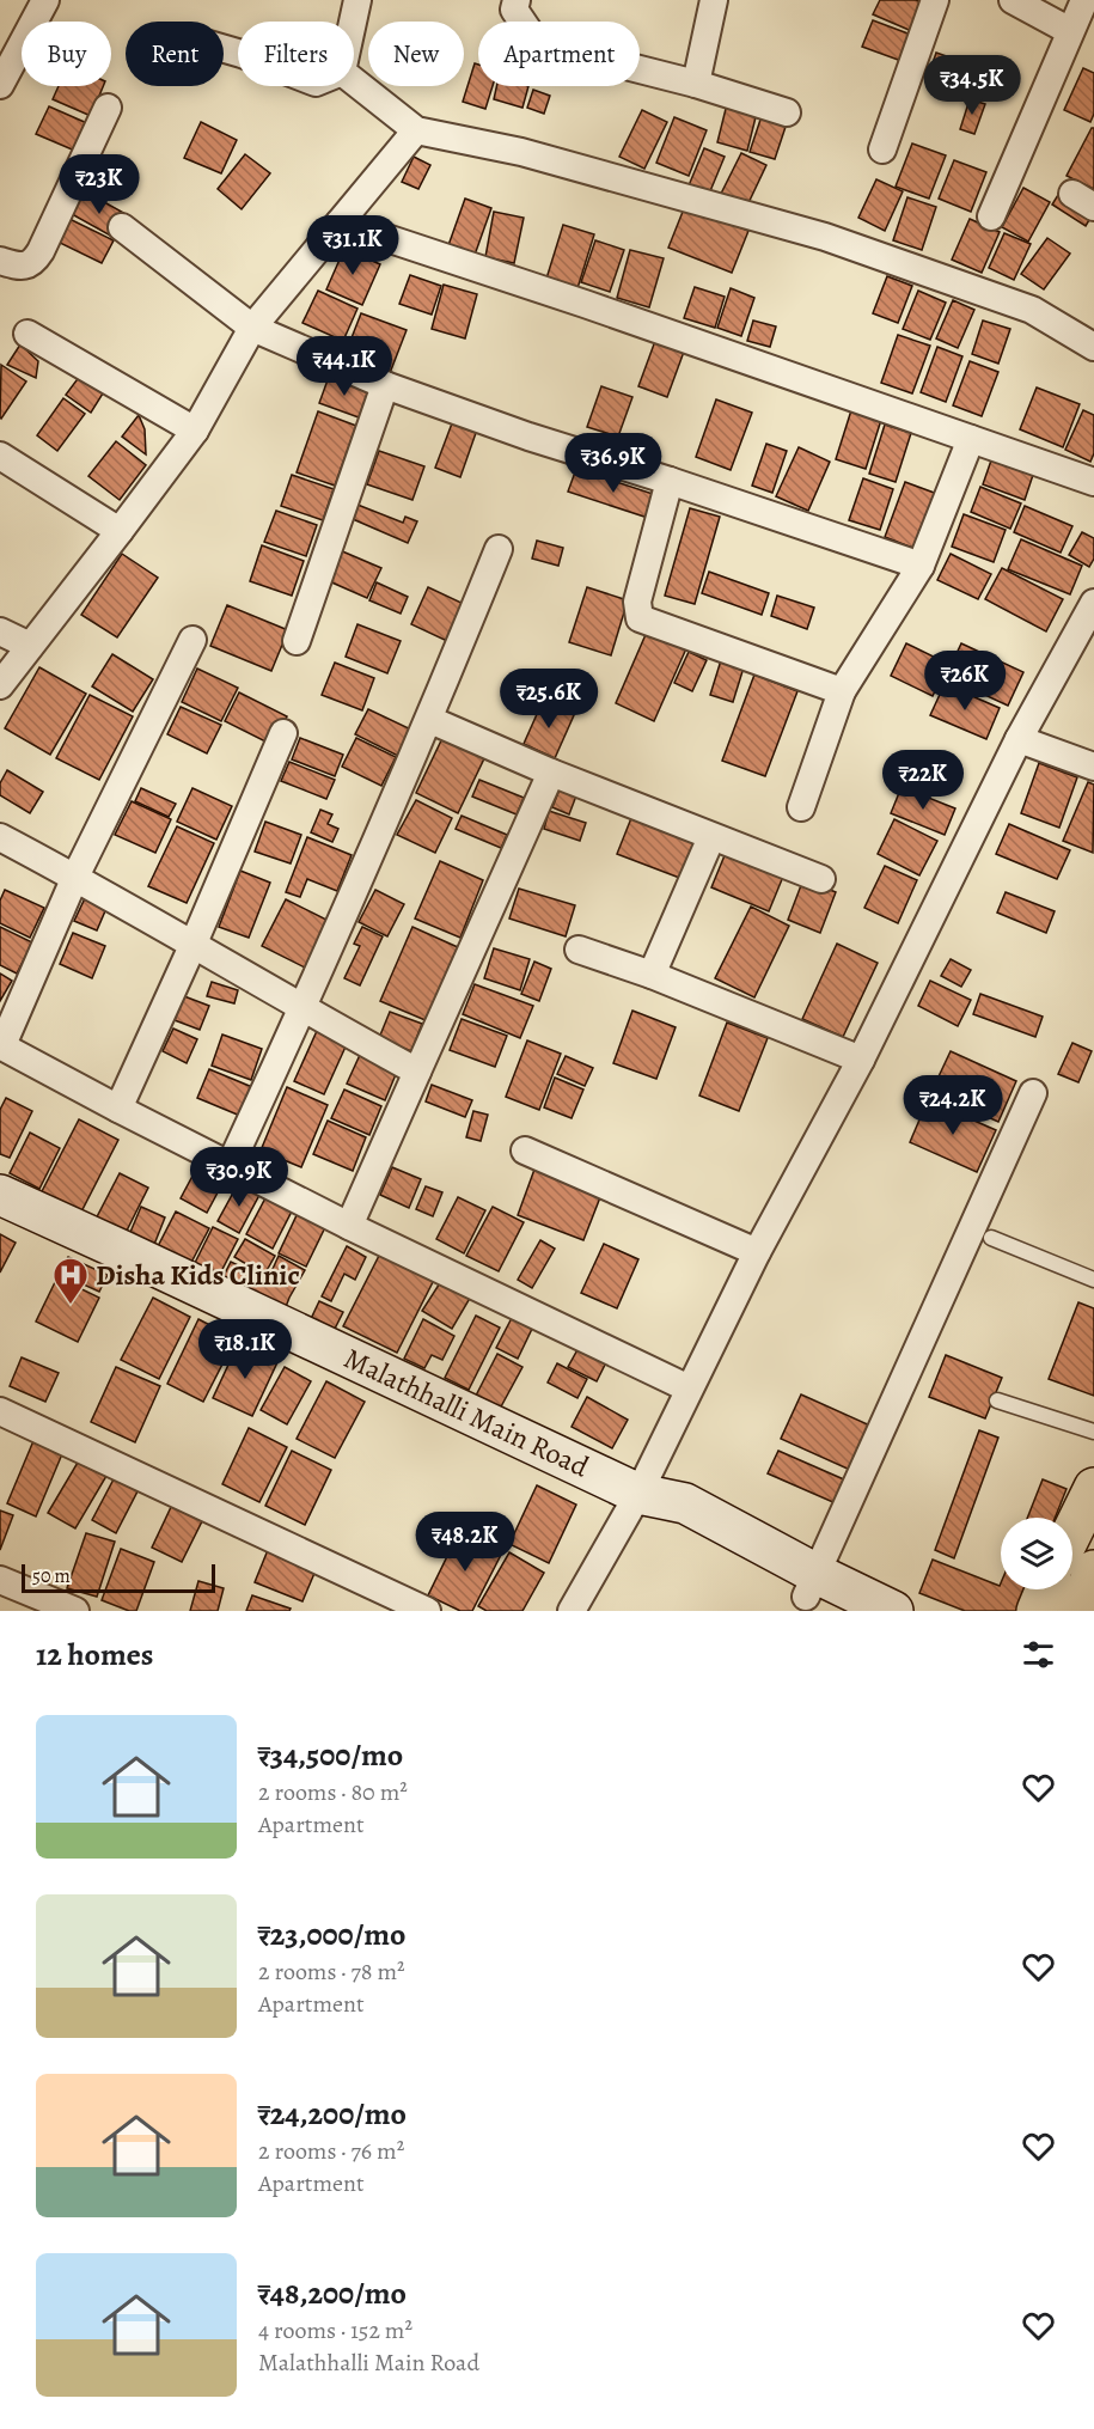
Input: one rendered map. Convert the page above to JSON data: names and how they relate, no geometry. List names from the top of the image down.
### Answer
{
  "streets": {
    "main road": ["Malathhalli Main Road"]
  },
  "places": {
    "hospital": ["Disha Kids Clinic"]
  },
  "scale_bar": "50 m",
  "page": {
    "chip": [
      "Buy",
      "Rent",
      "Filters",
      "New",
      "Apartment"
    ],
    "price": [
      "₹34.5K",
      "₹23K",
      "₹31.1K",
      "₹44.1K",
      "₹36.9K",
      "₹26K",
      "₹25.6K",
      "₹22K",
      "₹24.2K",
      "₹30.9K",
      "₹18.1K",
      "₹48.2K"
    ],
    "scale": "50 m",
    "heading": "12 homes",
    "list": [
      {
        "name": "₹34,500/mo",
        "note": "2 rooms · 80 m² · Apartment"
      },
      {
        "name": "₹23,000/mo",
        "note": "2 rooms · 78 m² · Apartment"
      },
      {
        "name": "₹24,200/mo",
        "note": "2 rooms · 76 m² · Apartment"
      },
      {
        "name": "₹48,200/mo",
        "note": "4 rooms · 152 m² · Malathhalli Main Road"
      }
    ]
  }
}
